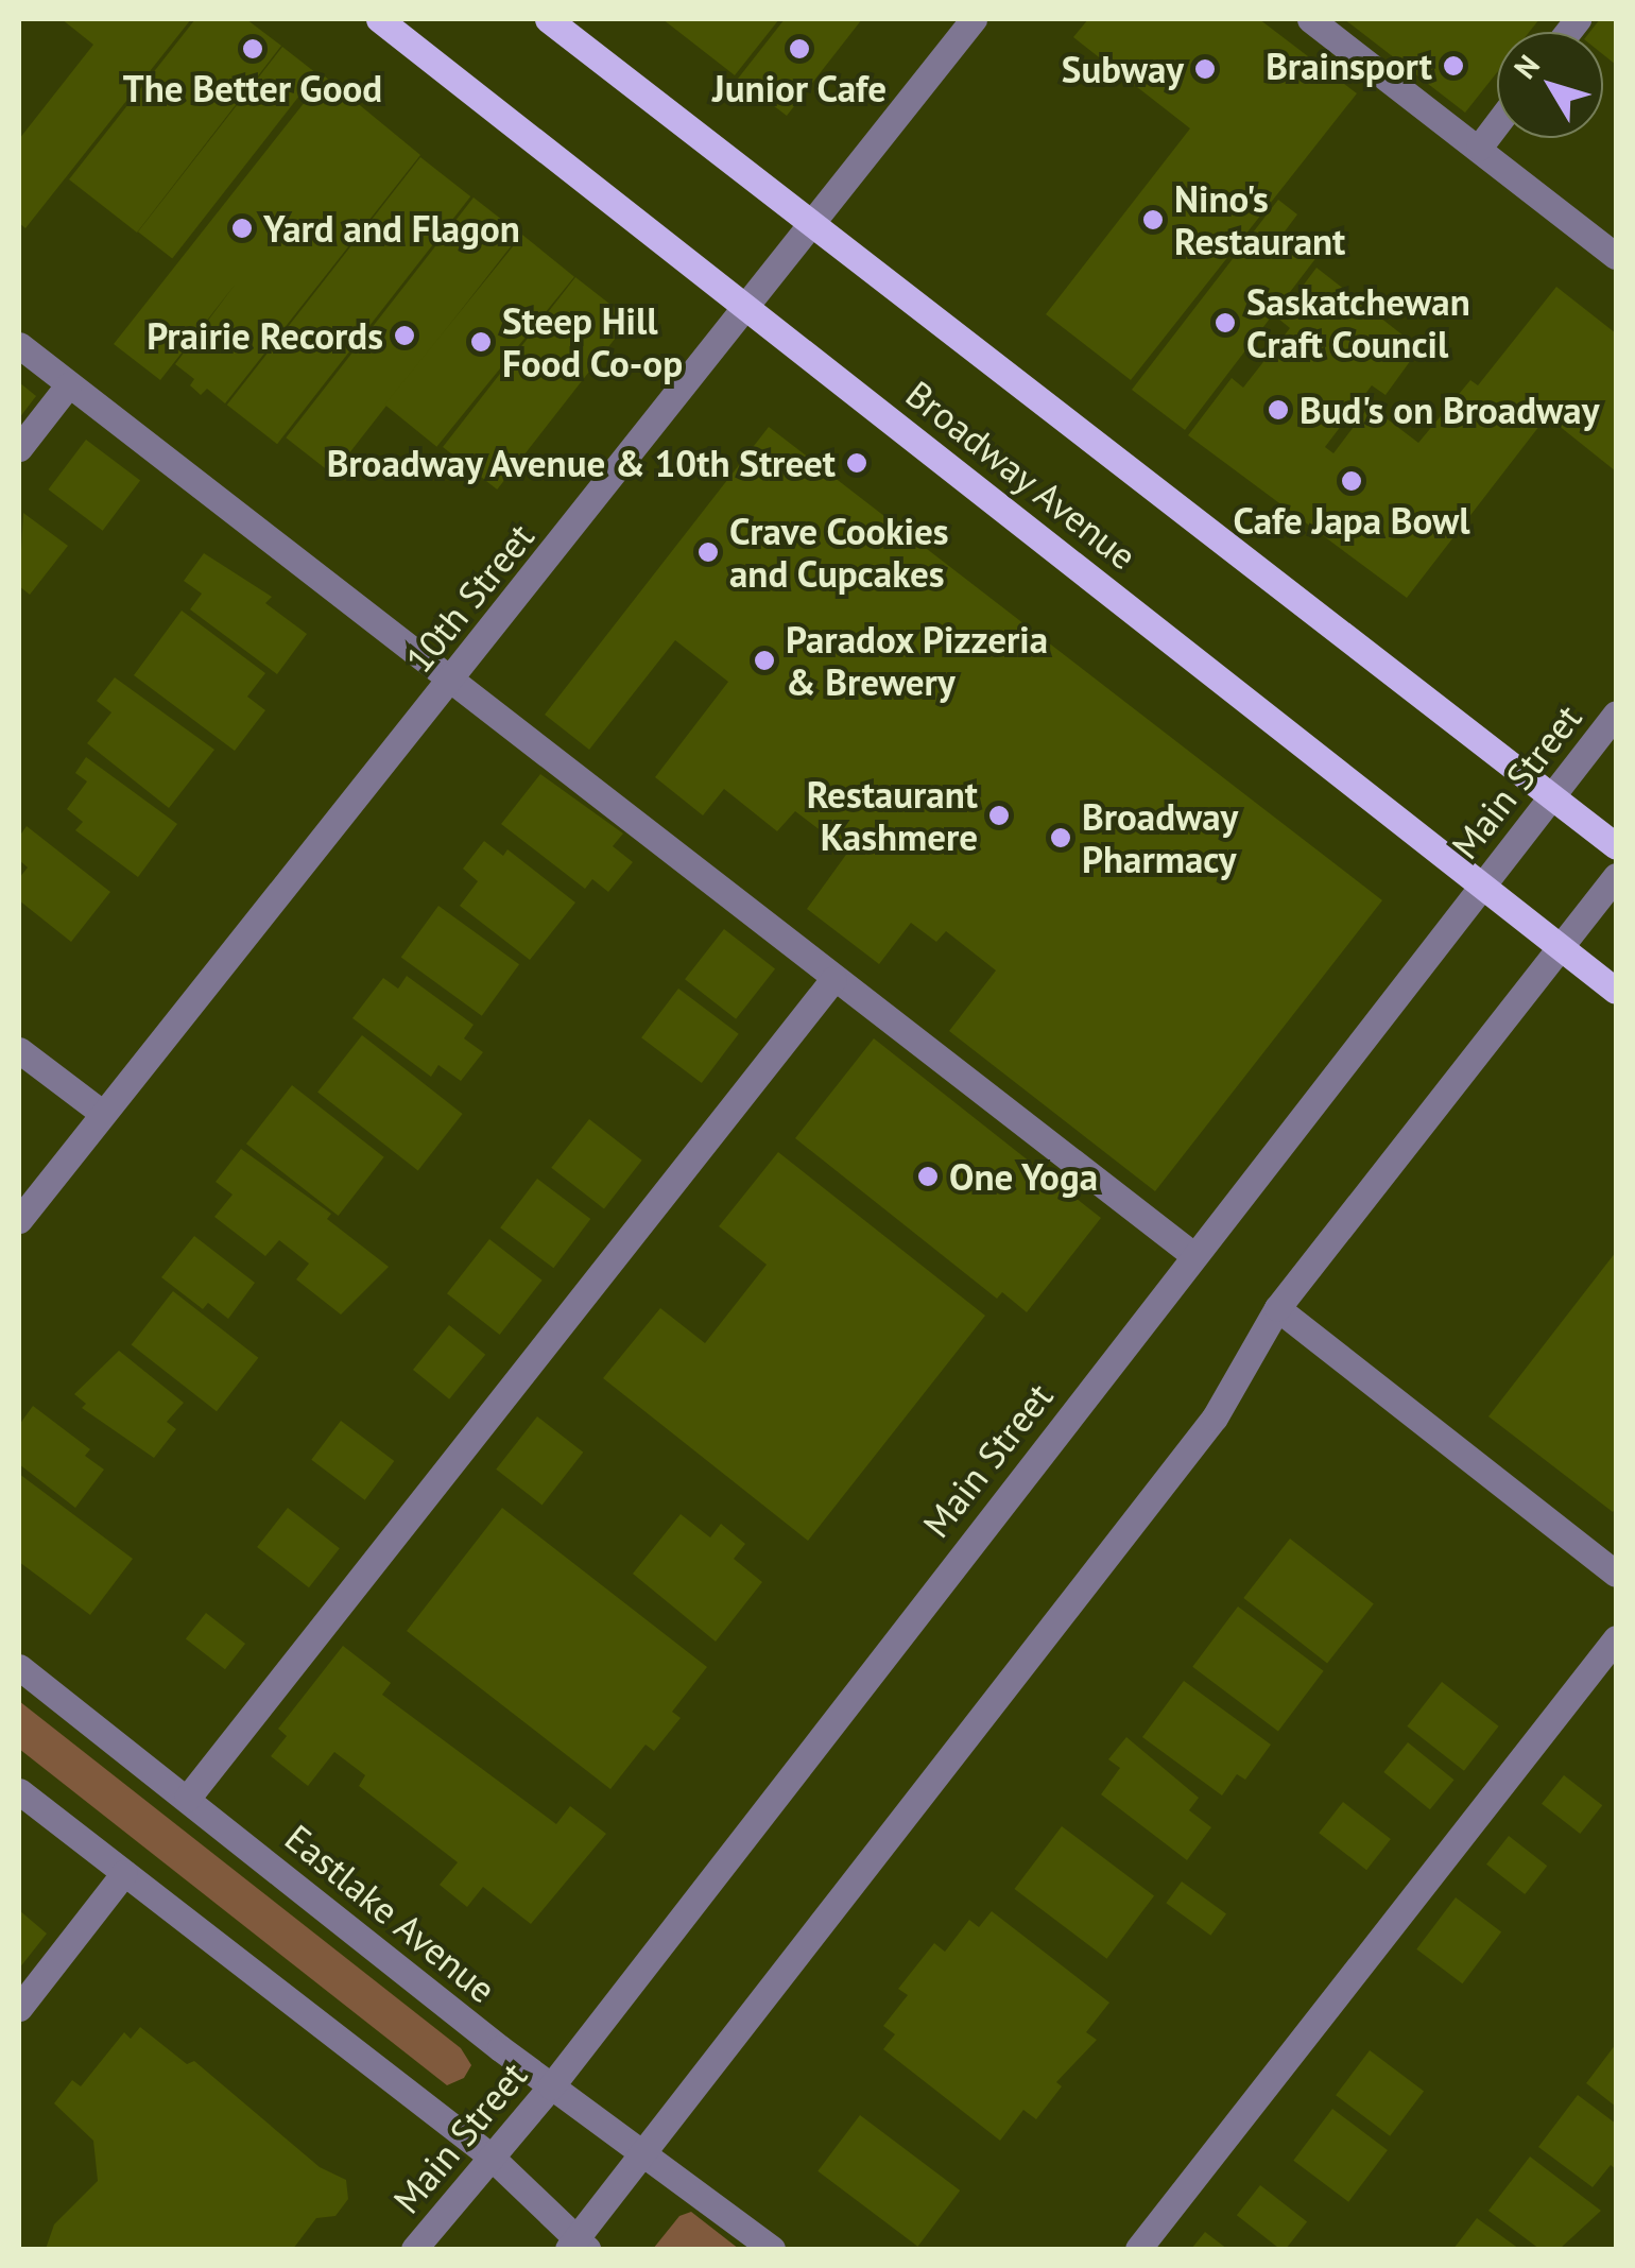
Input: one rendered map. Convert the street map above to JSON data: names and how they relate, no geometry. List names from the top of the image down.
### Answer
{
  "streets": {
    "main road": ["Broadway Avenue"],
    "street": ["10th Street", "Main Street", "Eastlake Avenue"]
  },
  "crossings": [
    ["Broadway Avenue", "10th Street"],
    ["Broadway Avenue", "Main Street"],
    ["Main Street", "Eastlake Avenue"]
  ],
  "places": [
    "The Better Good",
    "Junior Cafe",
    "Brainsport",
    "Subway",
    "Nino's Restaurant",
    "Yard and Flagon",
    "Saskatchewan Craft Council",
    "Prairie Records",
    "Steep Hill Food Co-op",
    "Bud's on Broadway",
    "Broadway Avenue & 10th Street",
    "Cafe Japa Bowl",
    "Crave Cookies and Cupcakes",
    "Paradox Pizzeria & Brewery",
    "Restaurant Kashmere",
    "Broadway Pharmacy",
    "One Yoga"
  ],
  "north": "top left"
}
